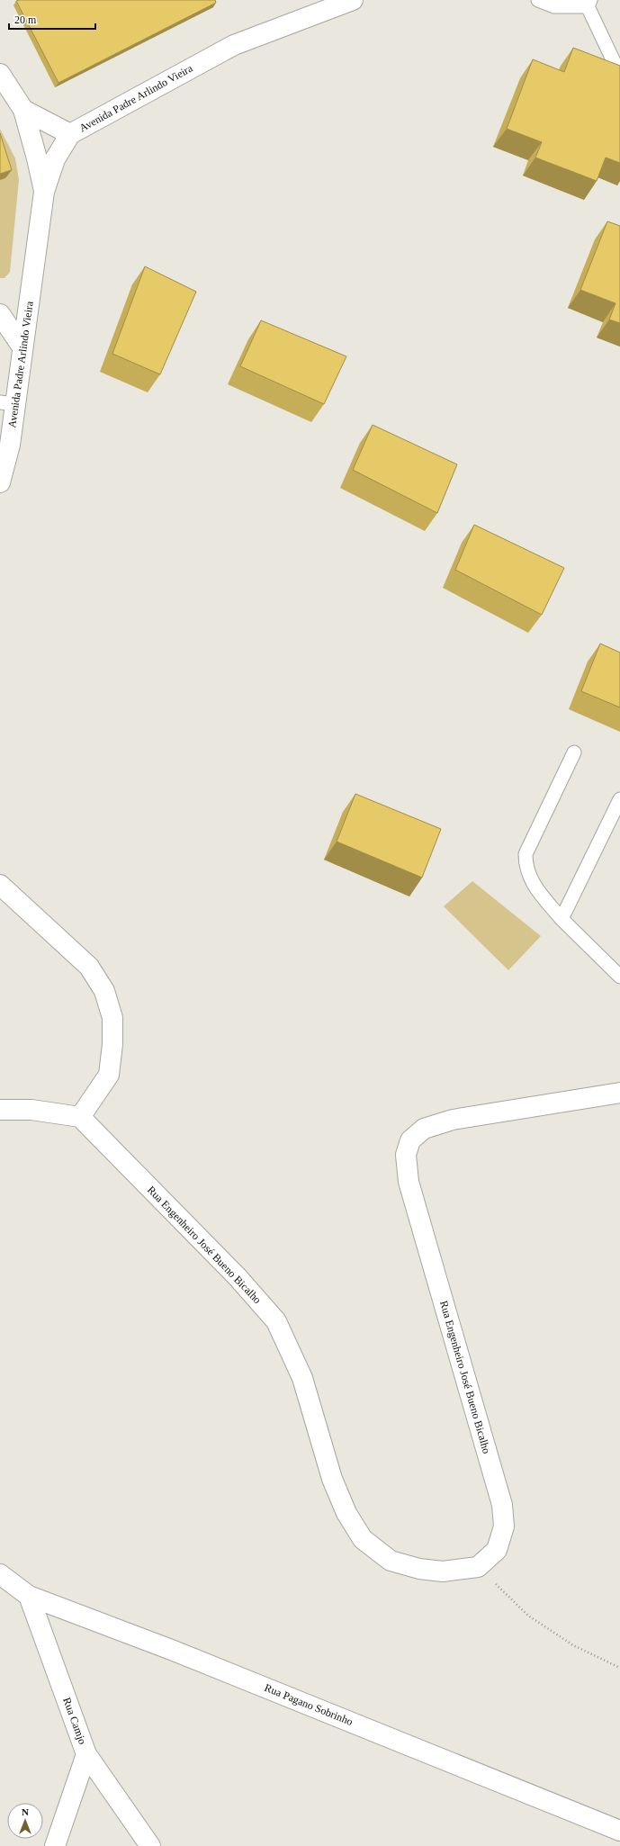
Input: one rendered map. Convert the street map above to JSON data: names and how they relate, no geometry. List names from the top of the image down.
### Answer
{
  "streets": {
    "street": [
      "Avenida Padre Arlindo Vieira",
      "Rua Engenheiro José Bueno Bicalho",
      "Rua Pagano Sobrinho",
      "Rua Camjo"
    ]
  },
  "crossings": [
    ["Rua Pagano Sobrinho", "Rua Camjo"]
  ],
  "scale_bar": "20 m",
  "north": "top"
}
